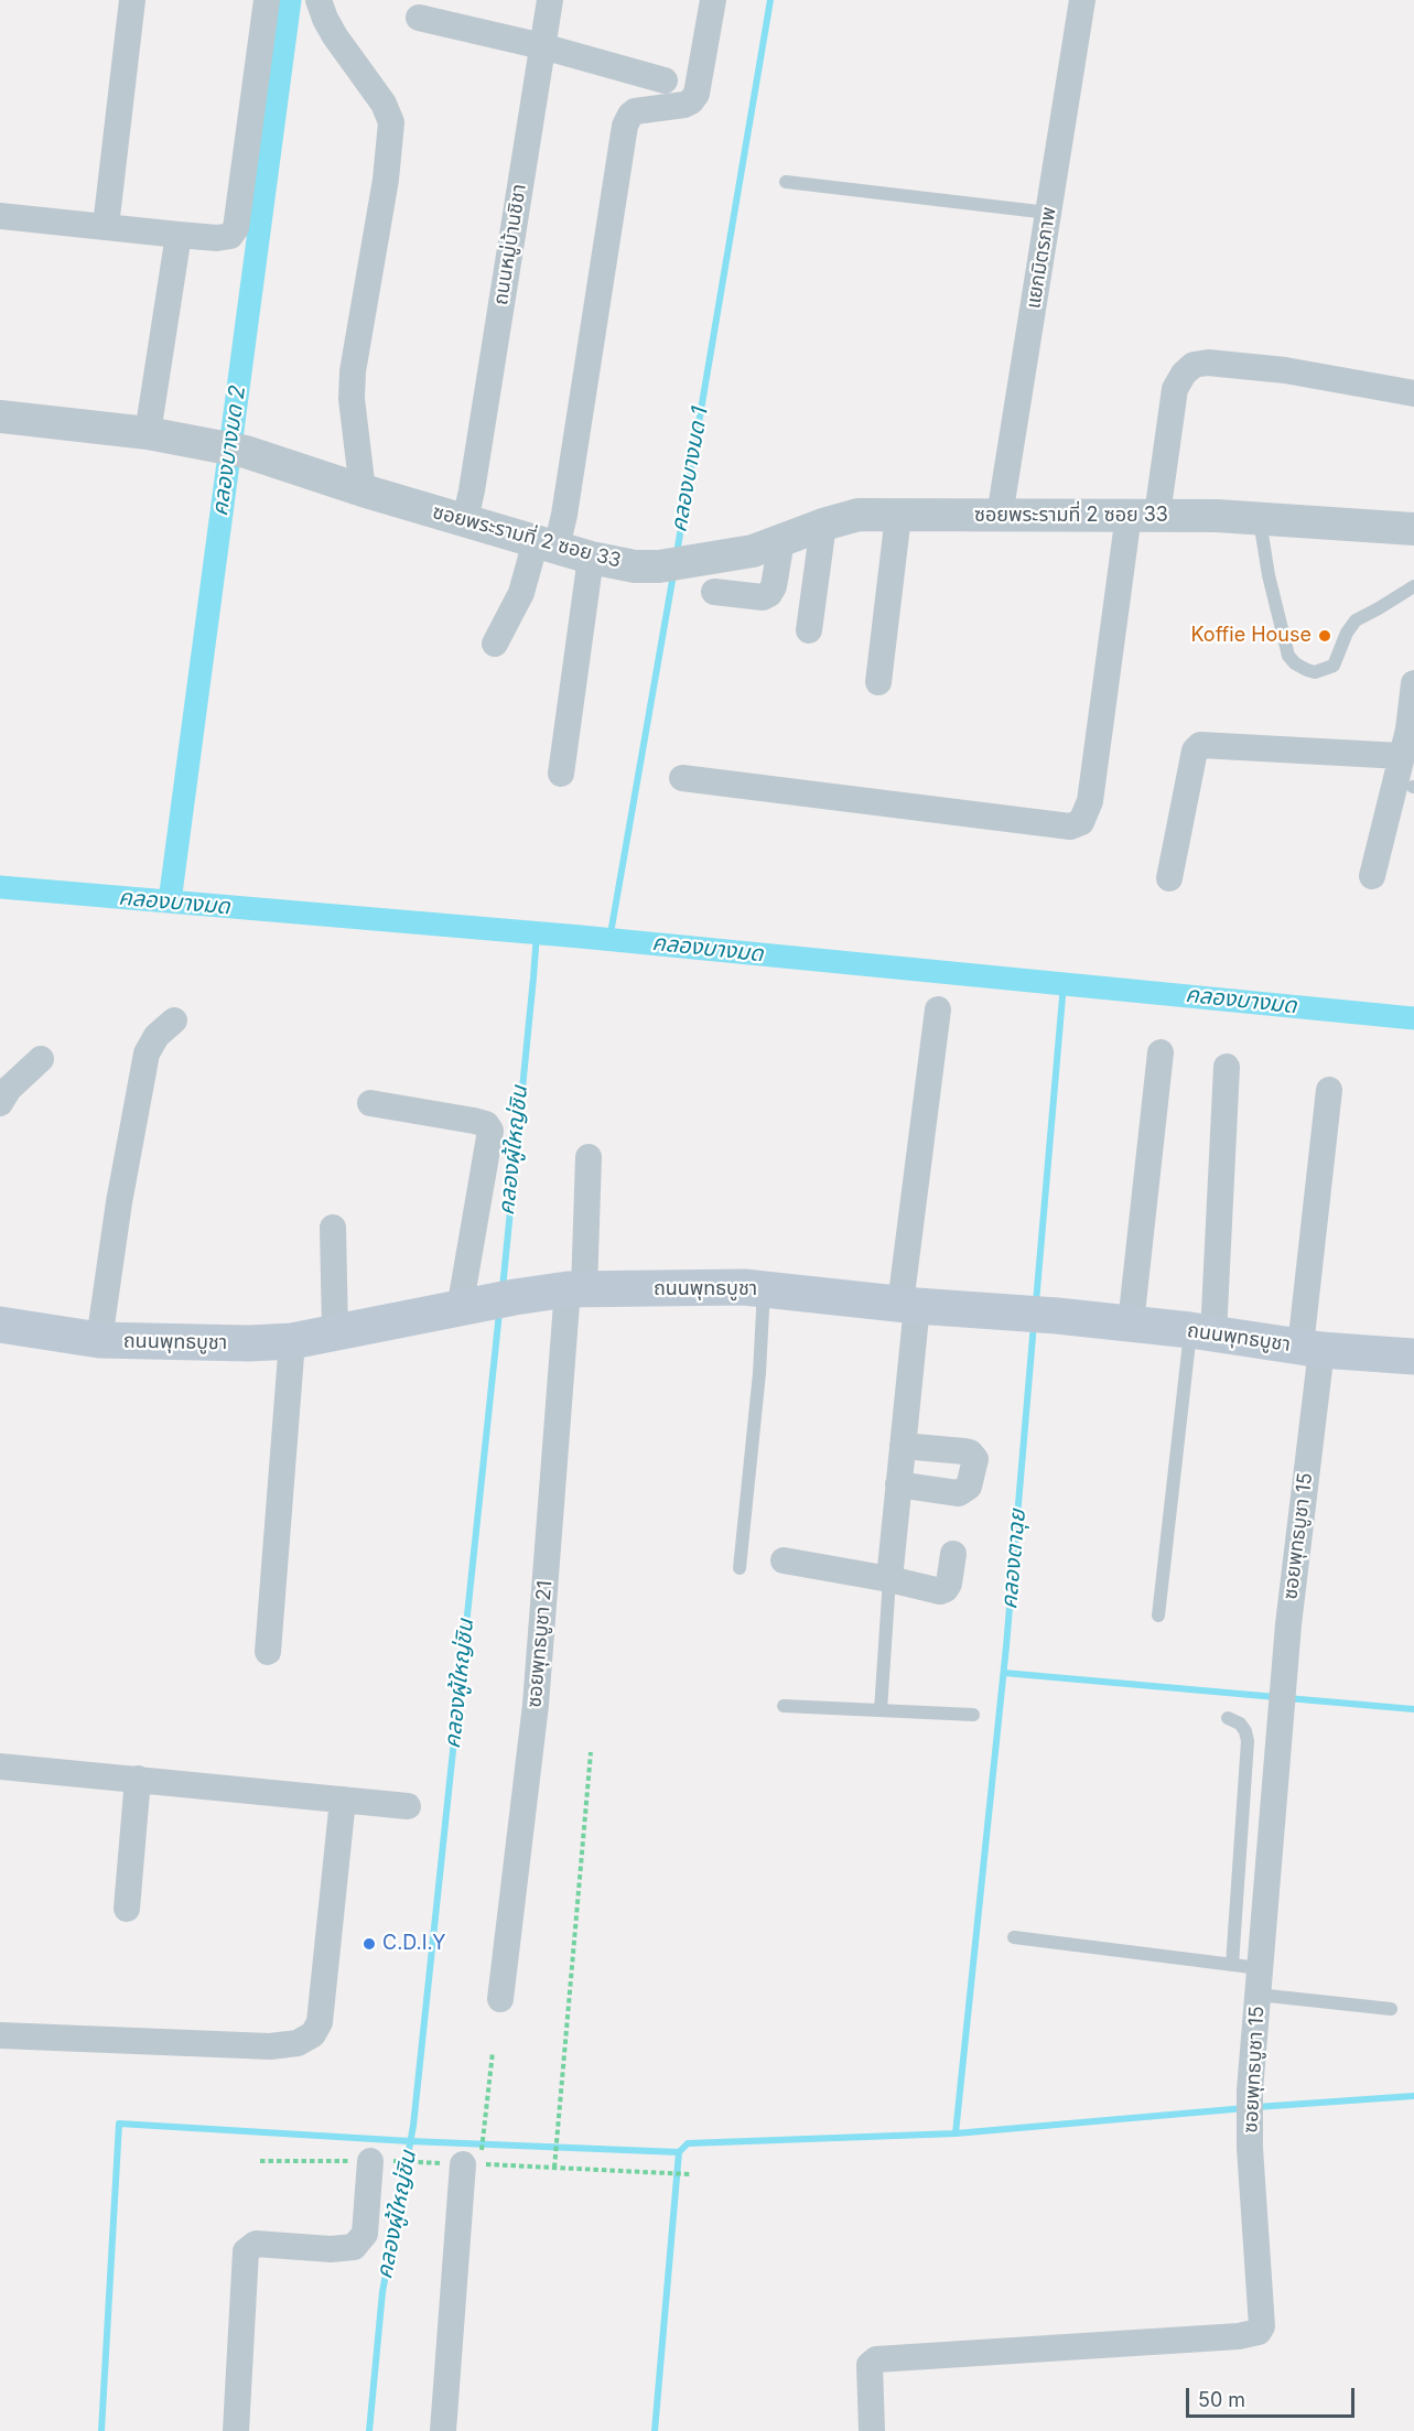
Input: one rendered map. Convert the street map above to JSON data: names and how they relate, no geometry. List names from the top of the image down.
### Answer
{
  "streets": {
    "main road": ["ถนนพุทธบูชา"],
    "street": [
      "ถนนหมู่บ้านชิชา",
      "แยกมิตรภาพ",
      "ซอยพระรามที่ 2 ซอย 33",
      "ซอยพุทธบูชา 15",
      "ซอยพุทธบูชา 21"
    ]
  },
  "crossings": [
    ["ถนนหมู่บ้านชิชา", "ซอยพระรามที่ 2 ซอย 33"],
    ["แยกมิตรภาพ", "ซอยพระรามที่ 2 ซอย 33"],
    ["ถนนพุทธบูชา", "ซอยพุทธบูชา 15"],
    ["ถนนพุทธบูชา", "ซอยพุทธบูชา 21"]
  ],
  "water": [
    "คลองบางมด 2",
    "คลองบางมด 1",
    "คลองบางมด",
    "คลองผู้ใหญ่ชิน",
    "คลองตาฉุย"
  ],
  "places": ["Koffie House", "C.D.I.Y"],
  "scale_bar": "50 m"
}
